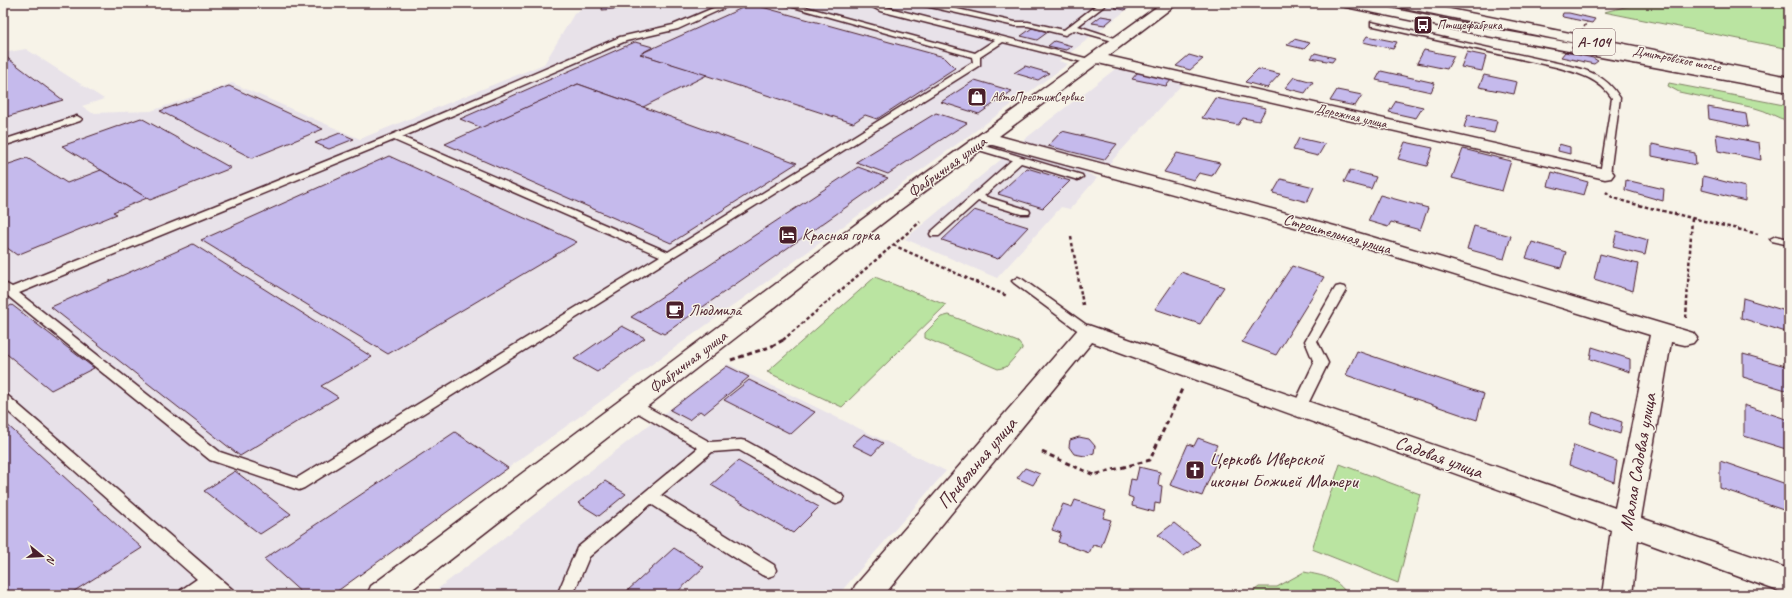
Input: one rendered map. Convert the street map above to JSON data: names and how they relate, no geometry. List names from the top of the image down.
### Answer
{
  "streets": {
    "main road": [
      "А-104",
      "Дмитровское шоссе",
      "Дорожная улица",
      "Фабричная улица",
      "Строительная улица",
      "Садовая улица",
      "Малая Садовая улица",
      "Привольная улица"
    ]
  },
  "crossings": [
    ["Дорожная улица", "Фабричная улица"],
    ["Фабричная улица", "Строительная улица"],
    ["Строительная улица", "Малая Садовая улица"],
    ["Садовая улица", "Малая Садовая улица"],
    ["Садовая улица", "Привольная улица"]
  ],
  "places": {
    "bus stop": ["Птицефабрика"],
    "shop": ["АвтоПрестижСервис"],
    "hotel": ["Красная горка"],
    "cafe": ["Людмила"],
    "church": ["Церковь Иверской иконы Божией Матери"]
  },
  "north": "right"
}
